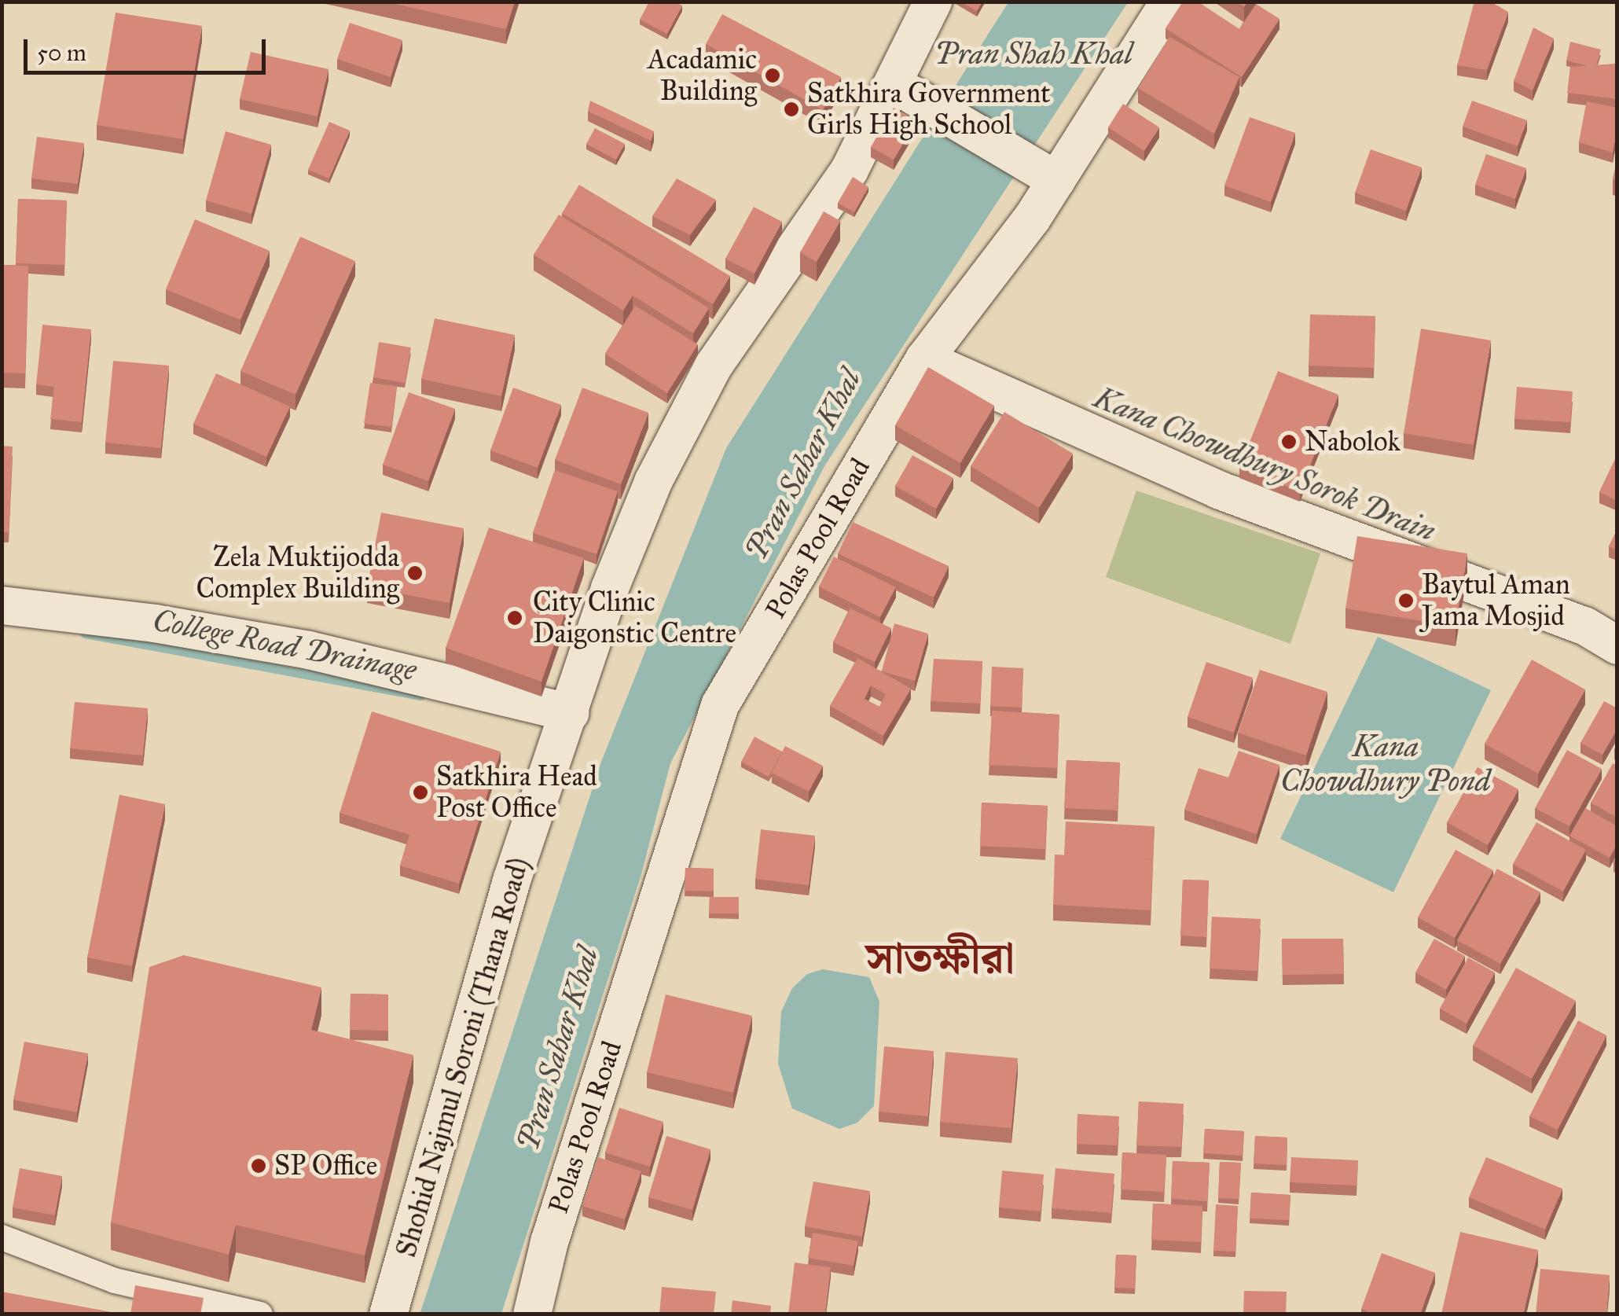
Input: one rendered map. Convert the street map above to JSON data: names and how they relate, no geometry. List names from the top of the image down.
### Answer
{
  "streets": {
    "street": ["Polas Pool Road", "Shohid Najmul Soroni (Thana Road)"]
  },
  "districts": ["সাতক্ষীরা"],
  "water": [
    "Pran Shah Khal",
    "Pran Sahar Khal",
    "Kana Chowdhury Sorok Drain",
    "College Road Drainage",
    "Kana Chowdhury Pond"
  ],
  "places": [
    "Acadamic Building",
    "Satkhira Government Girls High School",
    "Nabolok",
    "Zela Muktijodda Complex Building",
    "Baytul Aman Jama Mosjid",
    "City Clinic Daigonstic Centre",
    "Satkhira Head Post Office",
    "SP Office"
  ],
  "scale_bar": "50 m"
}
